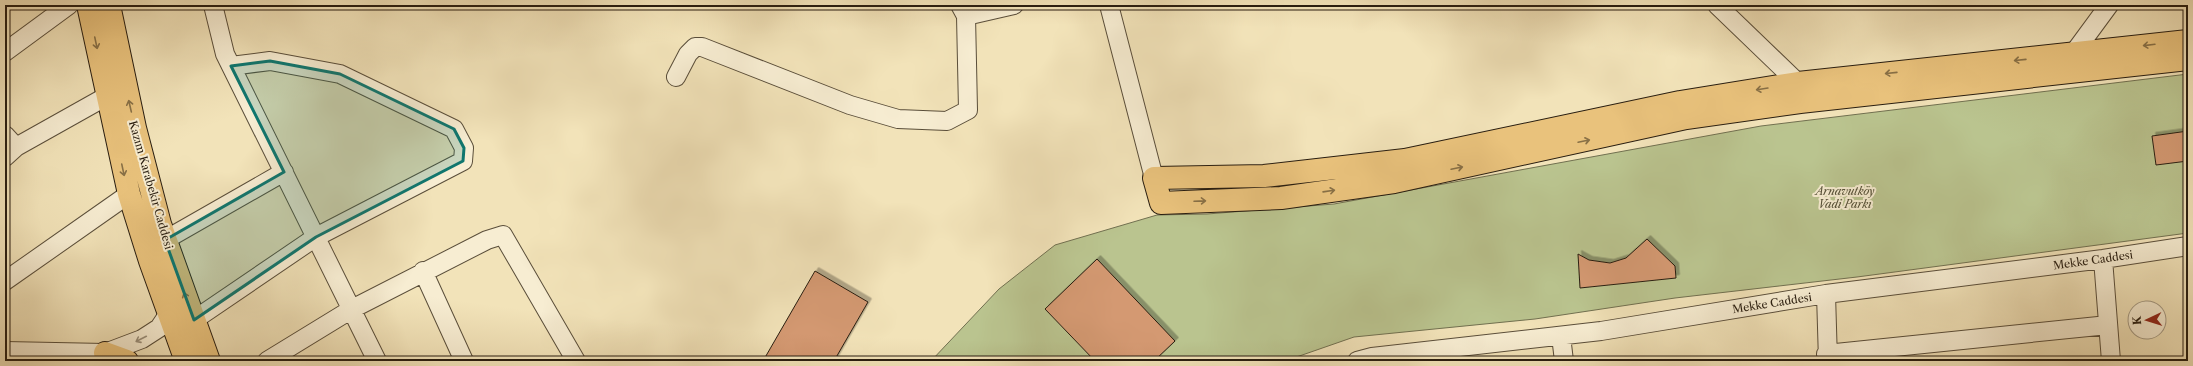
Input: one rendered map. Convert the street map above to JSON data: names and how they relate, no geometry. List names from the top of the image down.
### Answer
{
  "streets": {
    "main road": ["Kazım Karabekir Caddesi"],
    "street": ["Mekke Caddesi"]
  },
  "parks": ["Arnavutköy Vadi Parkı"],
  "north": "left"
}
